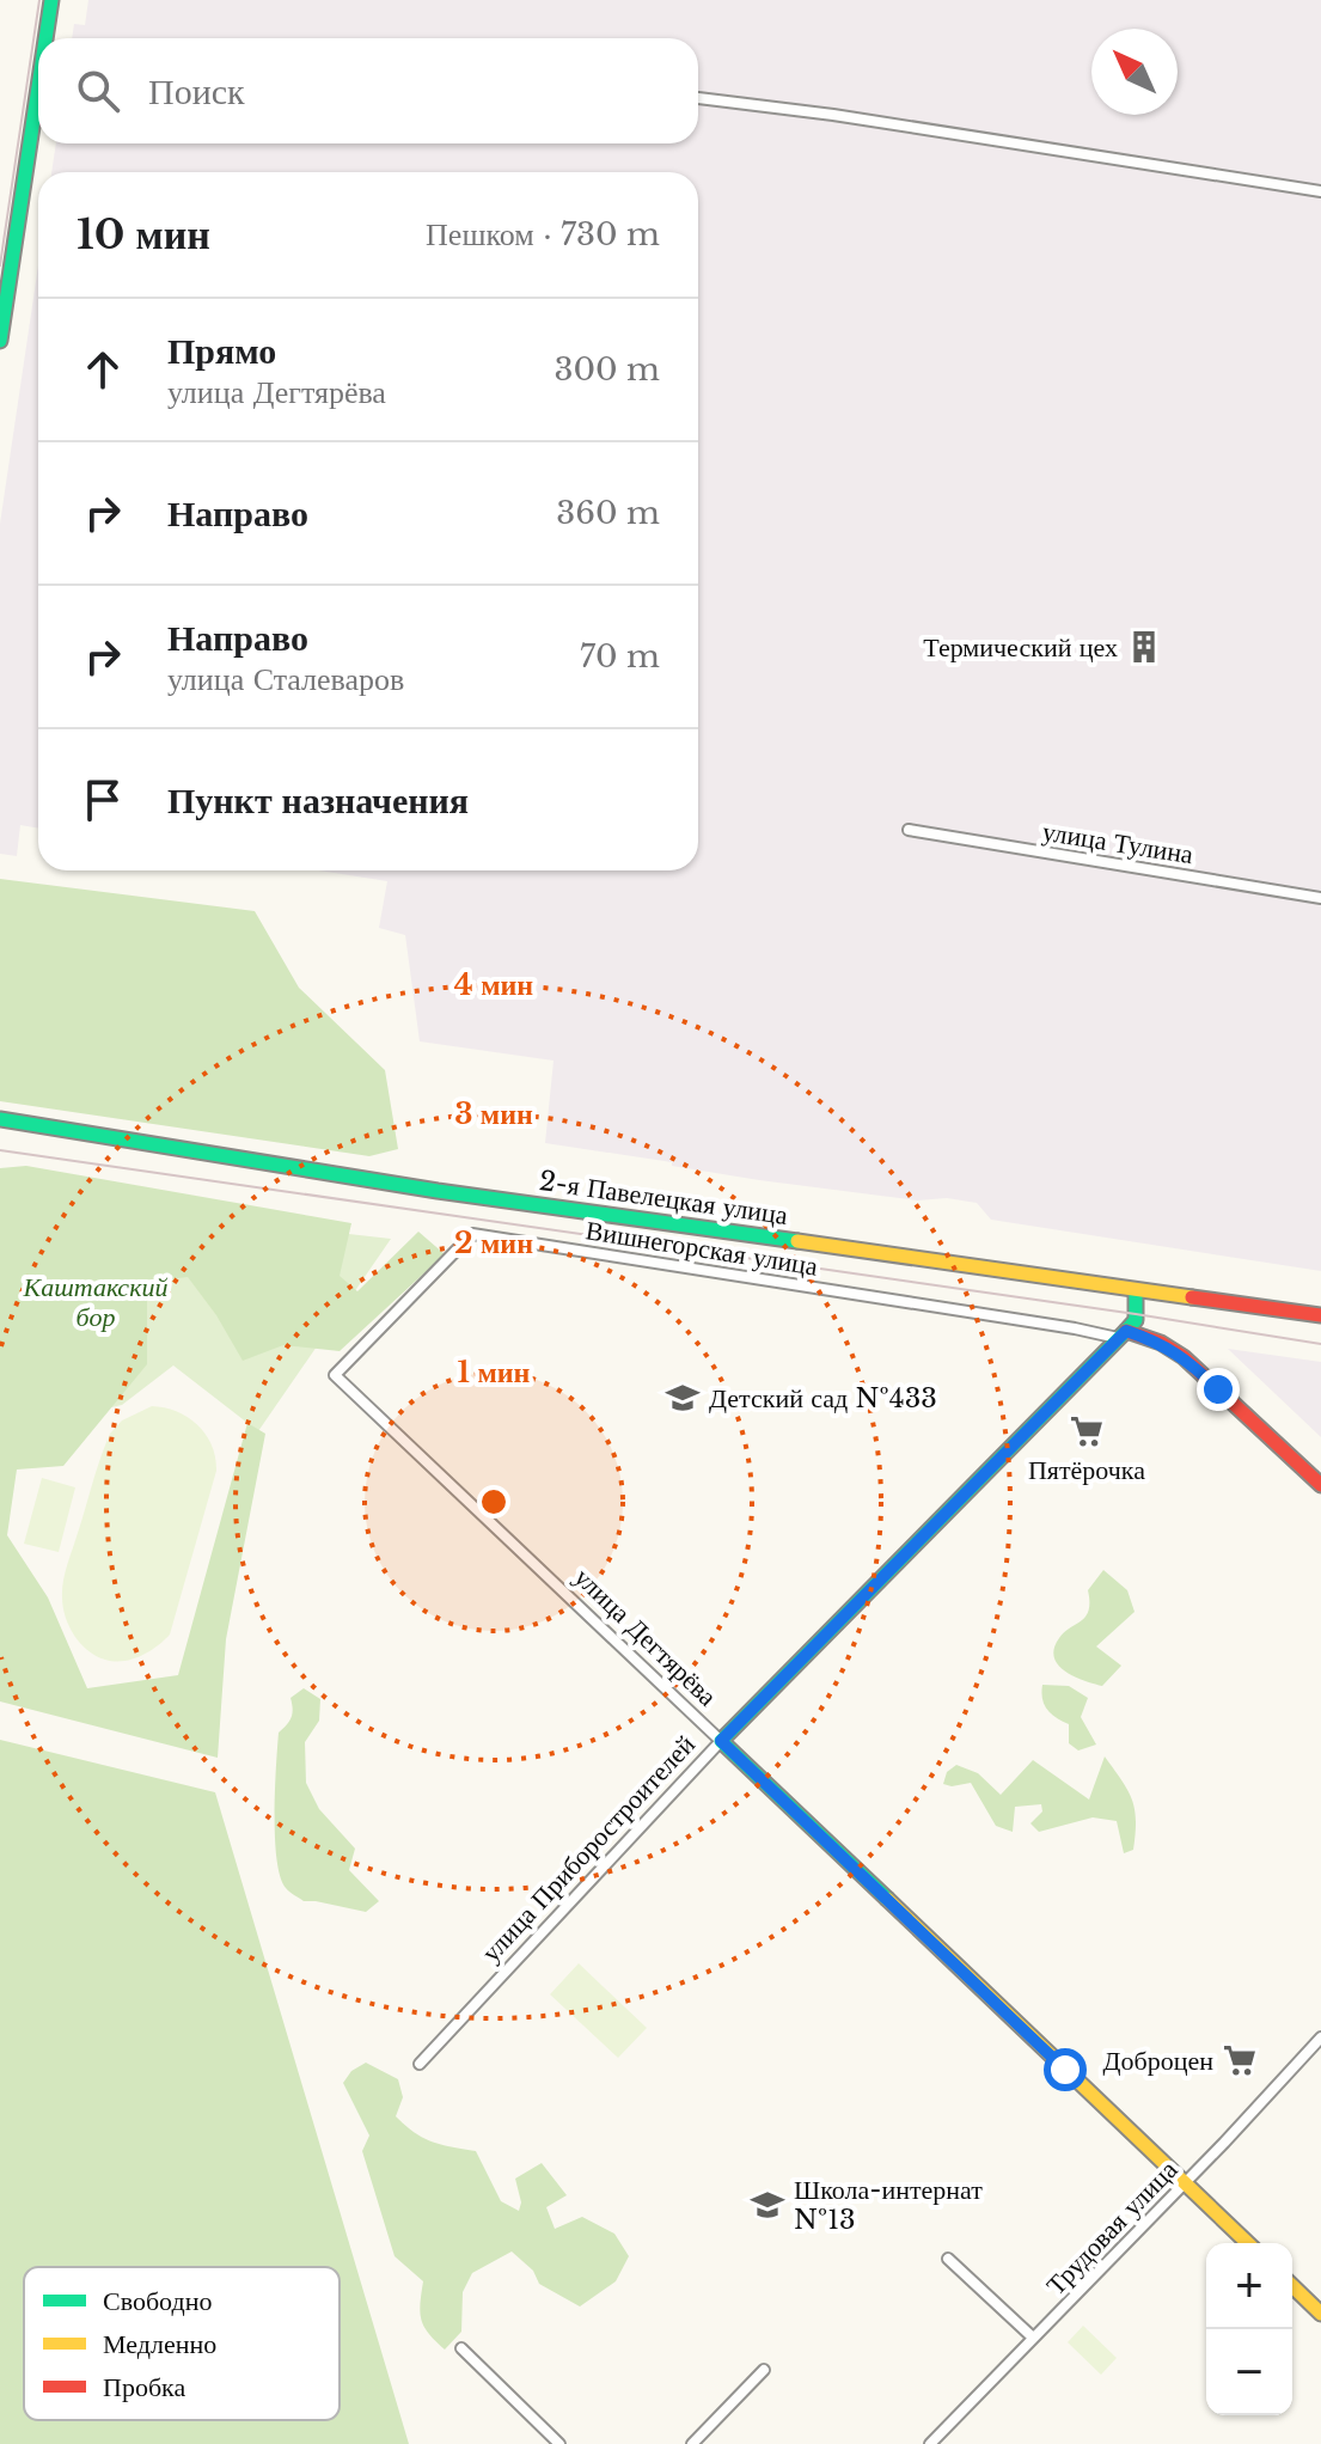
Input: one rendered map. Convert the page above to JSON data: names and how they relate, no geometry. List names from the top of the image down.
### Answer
{
  "streets": {
    "main road": ["2-я Павелецкая улица", "улица Дегтярёва", "улица Приборостроителей"],
    "street": ["улица Тулина", "Вишнегорская улица", "Трудовая улица"]
  },
  "crossings": [
    ["Вишнегорская улица", "улица Дегтярёва"],
    ["Вишнегорская улица", "улица Приборостроителей"],
    ["улица Дегтярёва", "улица Приборостроителей"],
    ["улица Дегтярёва", "Трудовая улица"]
  ],
  "parks": ["Каштакский бор"],
  "places": {
    "building": ["Термический цех"],
    "school or university": ["Детский сад №433", "Школа-интернат №13"],
    "supermarket": ["Пятёрочка", "Доброцен"]
  },
  "legend": ["Свободно", "Медленно", "Пробка"],
  "north": "top left",
  "page": {
    "search": "Поиск",
    "heading": ["10 мин", "Пешком · 730 m"],
    "list": [
      ["Прямо", "улица Дегтярёва", "300 m"],
      ["Направо", "360 m"],
      ["Направо", "улица Сталеваров", "70 m"],
      "Пункт назначения"
    ],
    "map_buttons": ["+", "−"]
  },
  "rings": [
    "4 мин",
    "3 мин",
    "2 мин",
    "1 мин"
  ]
}
